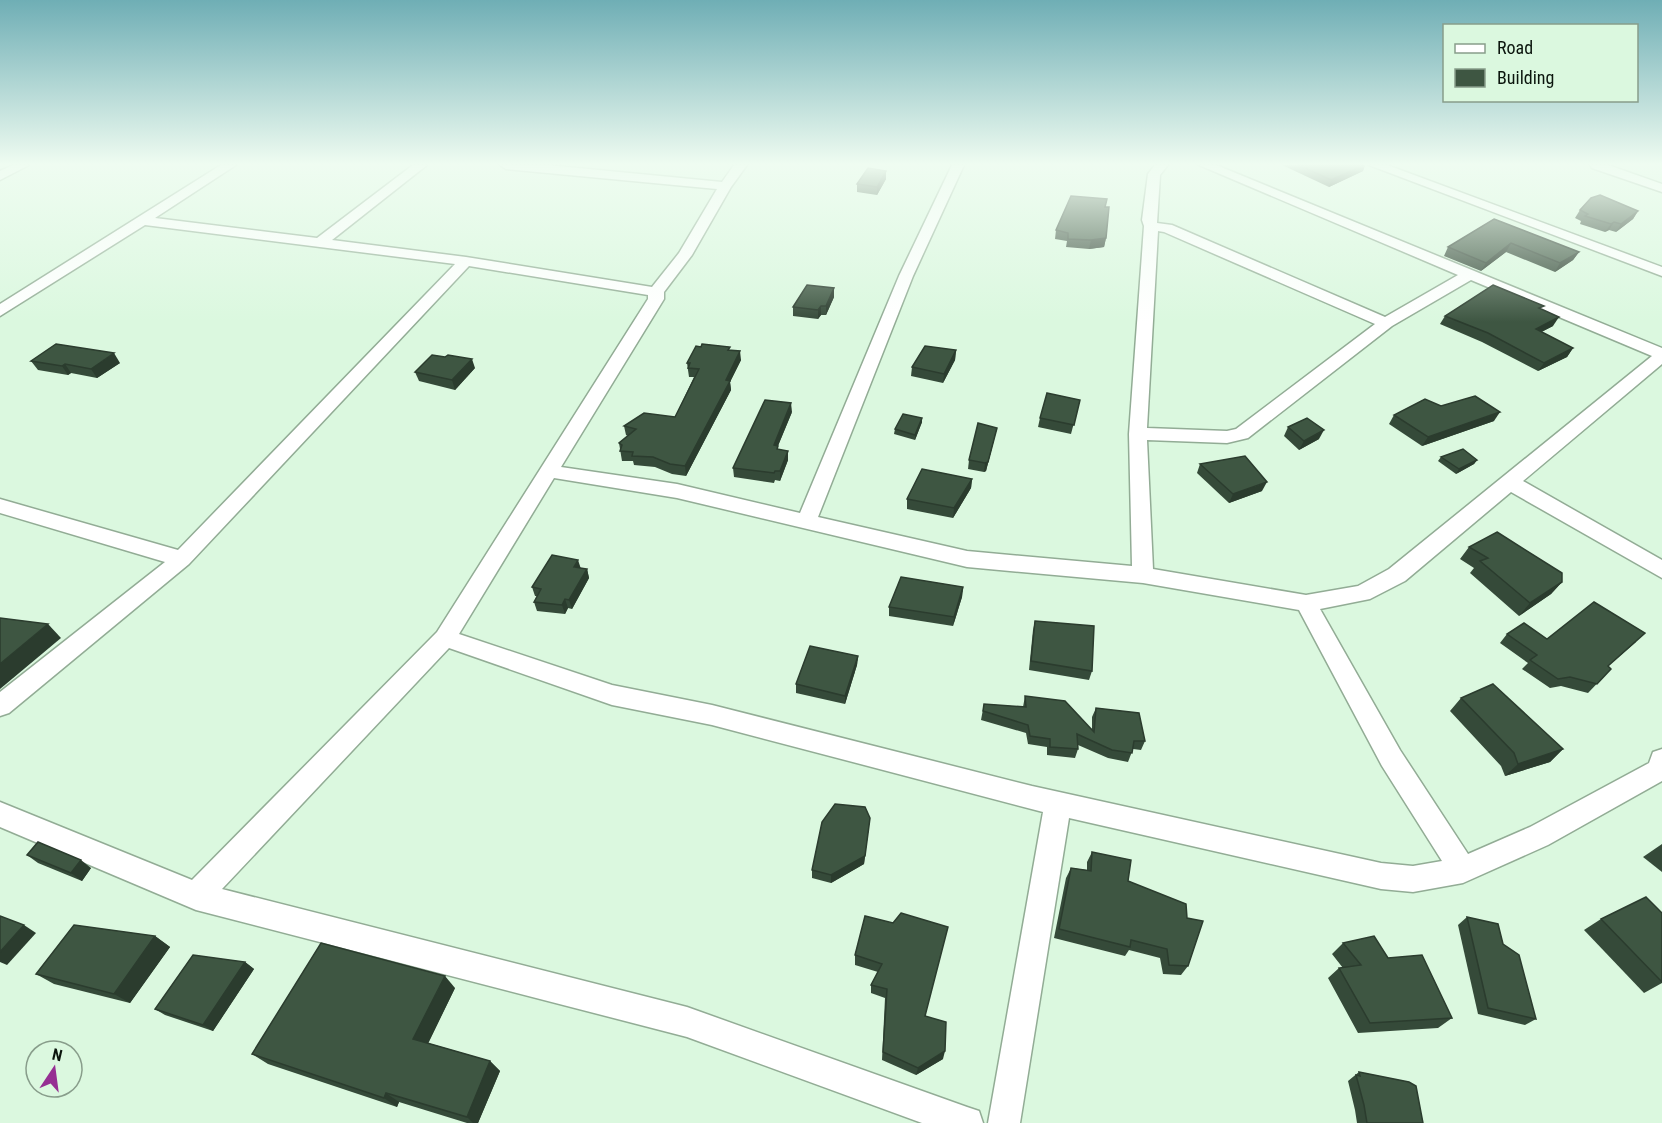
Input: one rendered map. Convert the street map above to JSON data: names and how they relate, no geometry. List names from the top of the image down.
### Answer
{
  "legend": ["Road", "Building"],
  "north": "top"
}
